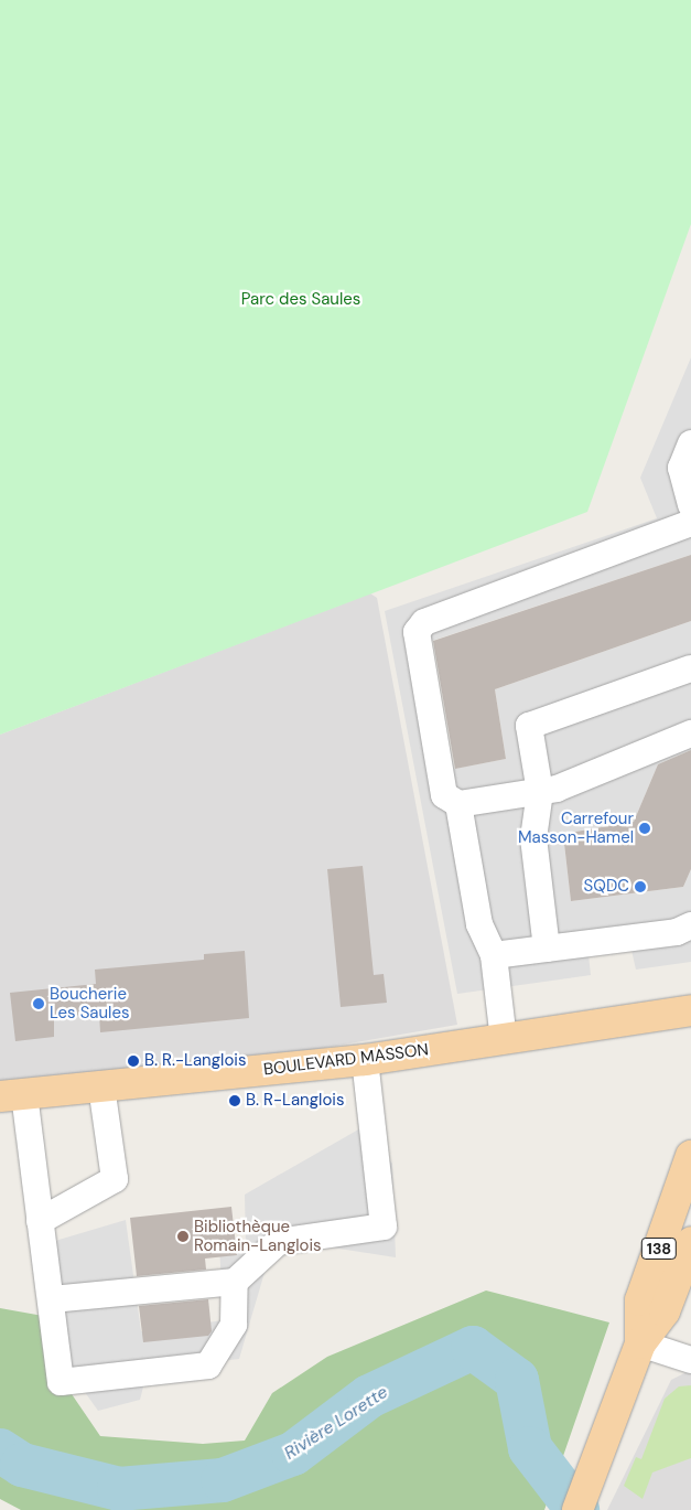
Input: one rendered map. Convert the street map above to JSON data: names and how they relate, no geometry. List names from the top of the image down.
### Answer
{
  "streets": {
    "main road": ["BOULEVARD MASSON", "138"]
  },
  "water": ["Rivière Lorette"],
  "parks": ["Parc des Saules"],
  "places": [
    "Carrefour Masson-Hamel",
    "SQDC",
    "Boucherie Les Saules",
    "B. R.-Langlois",
    "B. R-Langlois",
    "Bibliothèque Romain-Langlois"
  ]
}
